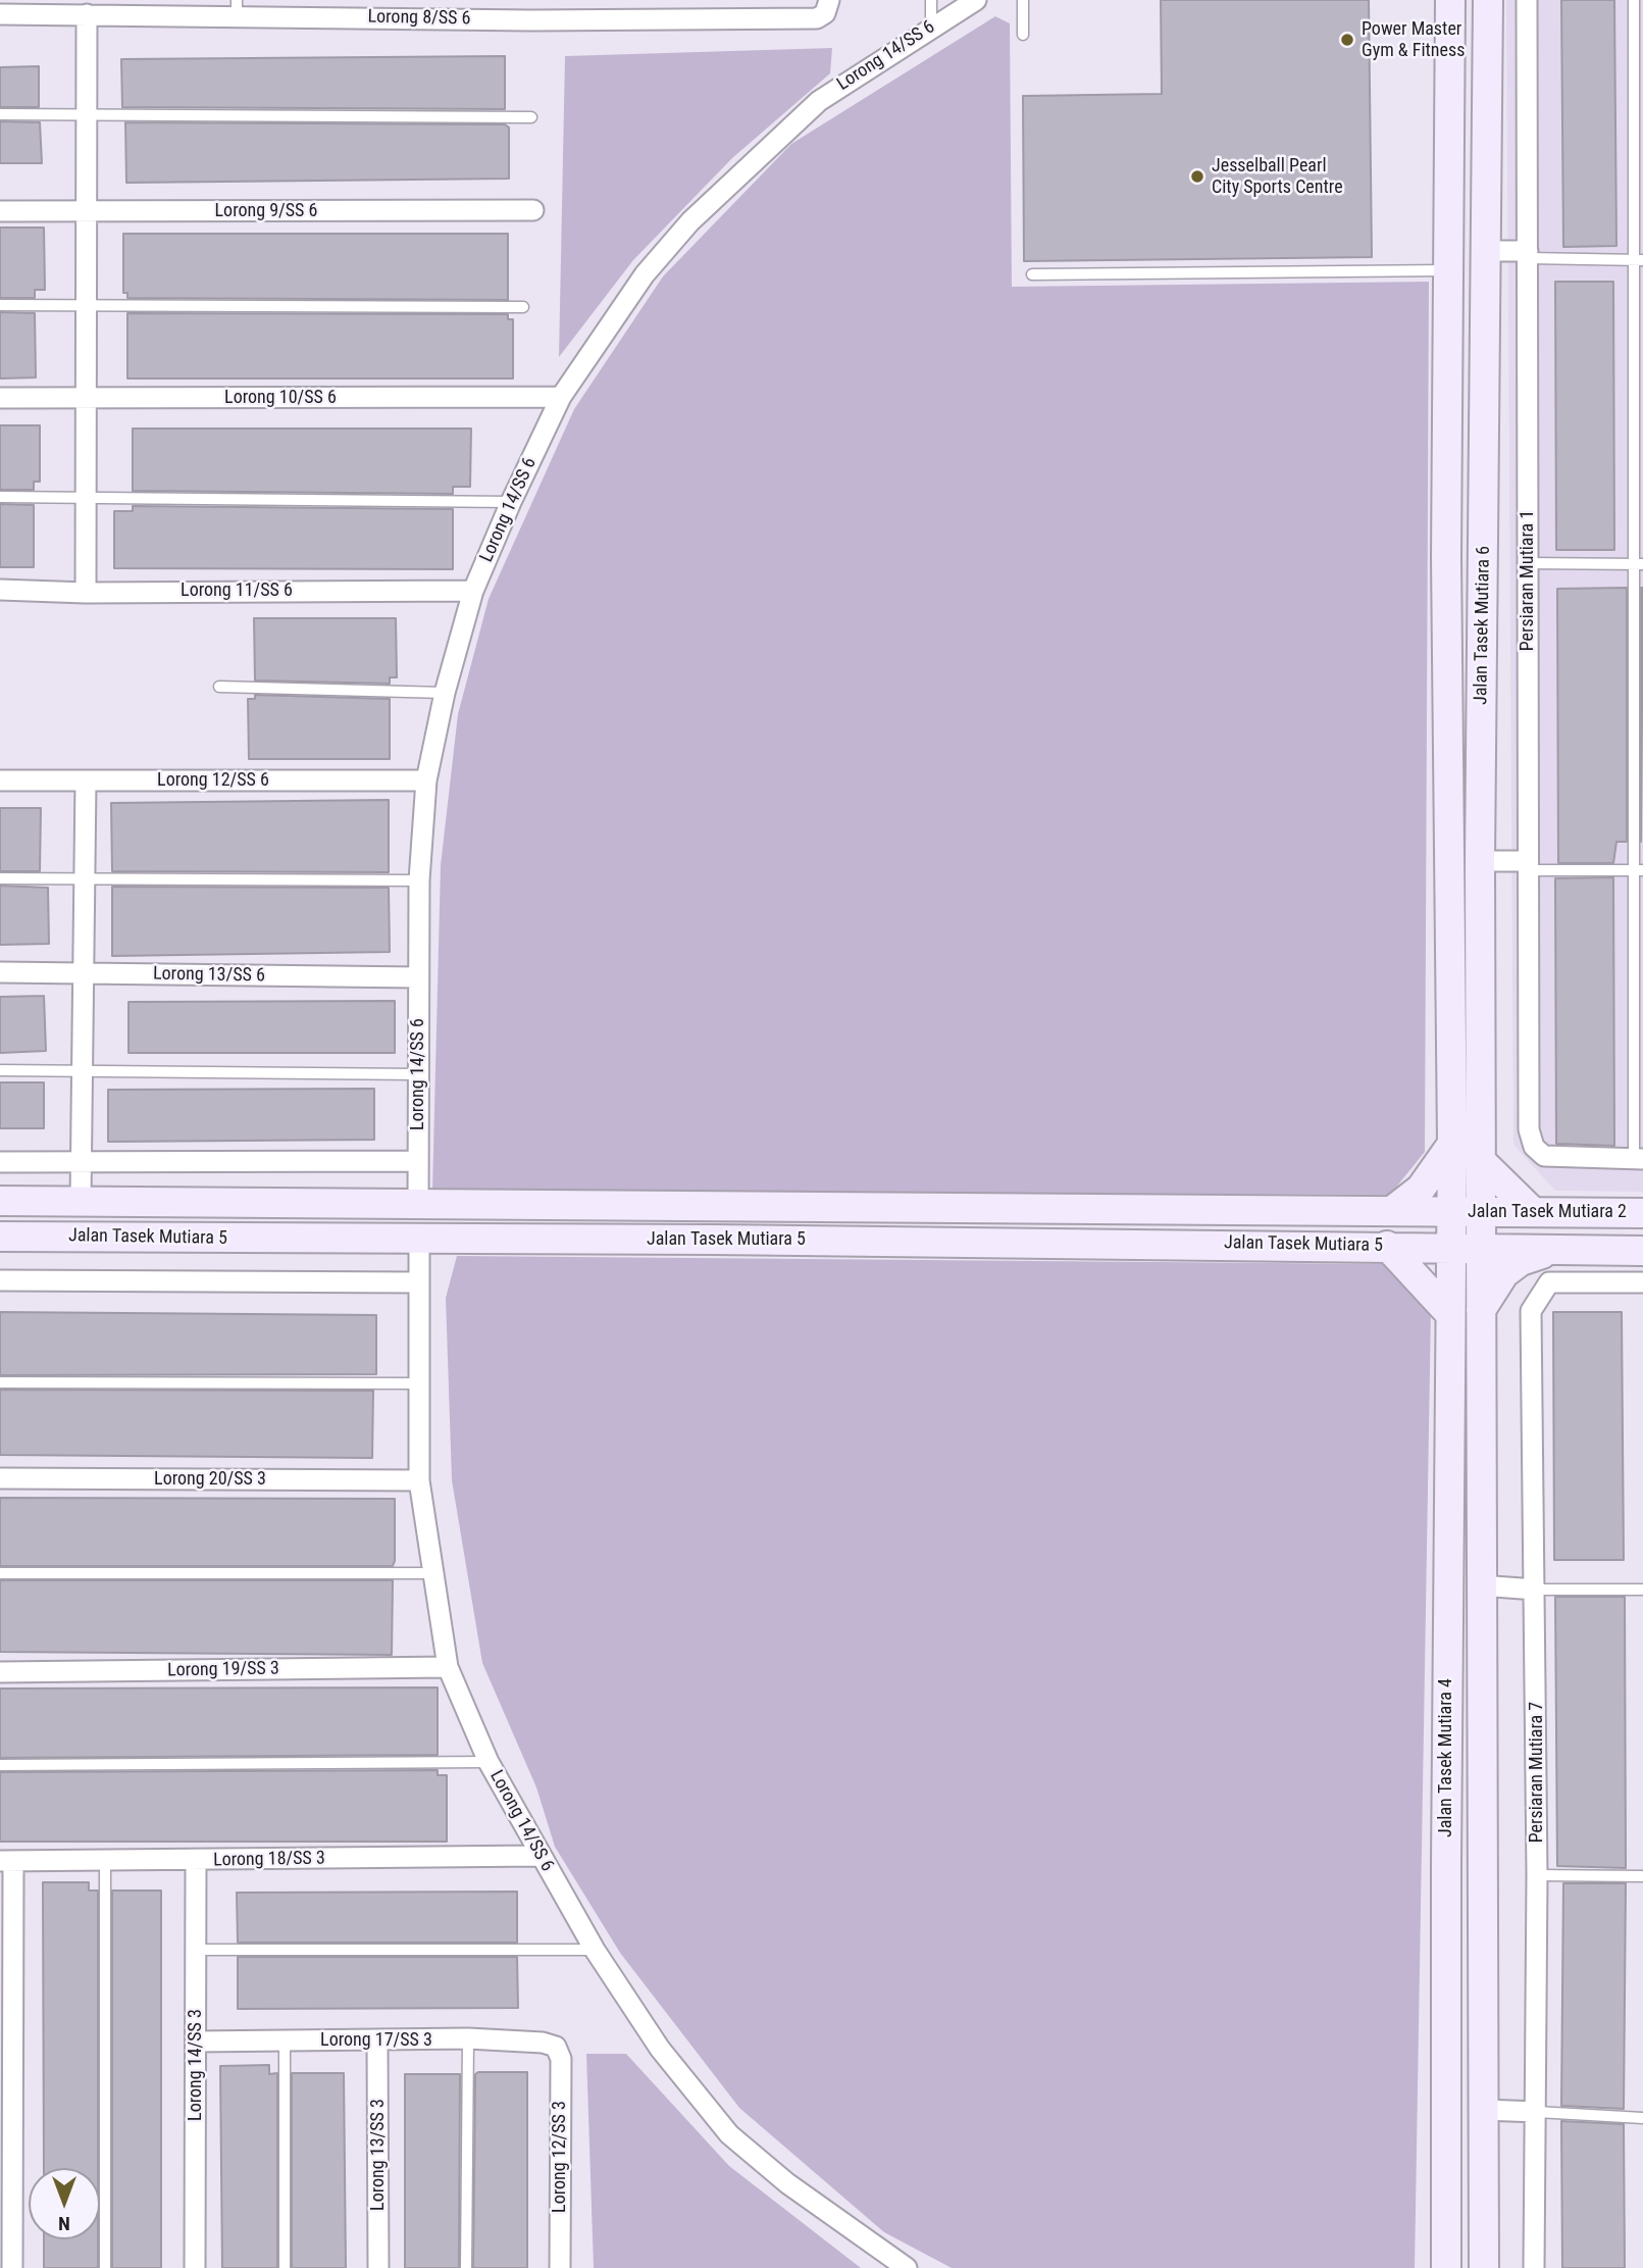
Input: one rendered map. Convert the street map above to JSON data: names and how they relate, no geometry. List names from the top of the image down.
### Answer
{
  "streets": {
    "street": [
      "Lorong 8/SS 6",
      "Lorong 14/SS 6",
      "Lorong 9/SS 6",
      "Lorong 10/SS 6",
      "Persiaran Mutiara 1",
      "Lorong 11/SS 6",
      "Jalan Tasek Mutiara 6",
      "Lorong 12/SS 6",
      "Lorong 13/SS 6",
      "Jalan Tasek Mutiara 2",
      "Jalan Tasek Mutiara 5",
      "Lorong 20/SS 3",
      "Lorong 19/SS 3",
      "Jalan Tasek Mutiara 4",
      "Persiaran Mutiara 7",
      "Lorong 18/SS 3",
      "Lorong 17/SS 3",
      "Lorong 14/SS 3",
      "Lorong 13/SS 3",
      "Lorong 12/SS 3"
    ]
  },
  "crossings": [
    ["Lorong 14/SS 6", "Lorong 10/SS 6"],
    ["Lorong 14/SS 6", "Lorong 11/SS 6"],
    ["Lorong 14/SS 6", "Lorong 12/SS 6"],
    ["Lorong 14/SS 6", "Lorong 13/SS 6"],
    ["Lorong 14/SS 6", "Jalan Tasek Mutiara 5"],
    ["Lorong 14/SS 6", "Lorong 20/SS 3"],
    ["Lorong 14/SS 6", "Lorong 19/SS 3"],
    ["Lorong 14/SS 6", "Lorong 18/SS 3"],
    ["Jalan Tasek Mutiara 6", "Jalan Tasek Mutiara 2"],
    ["Jalan Tasek Mutiara 6", "Jalan Tasek Mutiara 5"],
    ["Jalan Tasek Mutiara 6", "Jalan Tasek Mutiara 4"],
    ["Jalan Tasek Mutiara 2", "Jalan Tasek Mutiara 5"],
    ["Jalan Tasek Mutiara 5", "Jalan Tasek Mutiara 4"],
    ["Lorong 18/SS 3", "Lorong 14/SS 3"],
    ["Lorong 17/SS 3", "Lorong 14/SS 3"],
    ["Lorong 17/SS 3", "Lorong 13/SS 3"],
    ["Lorong 17/SS 3", "Lorong 12/SS 3"]
  ],
  "places": ["Power Master Gym & Fitness", "Jesselball Pearl City Sports Centre"],
  "north": "bottom"
}
